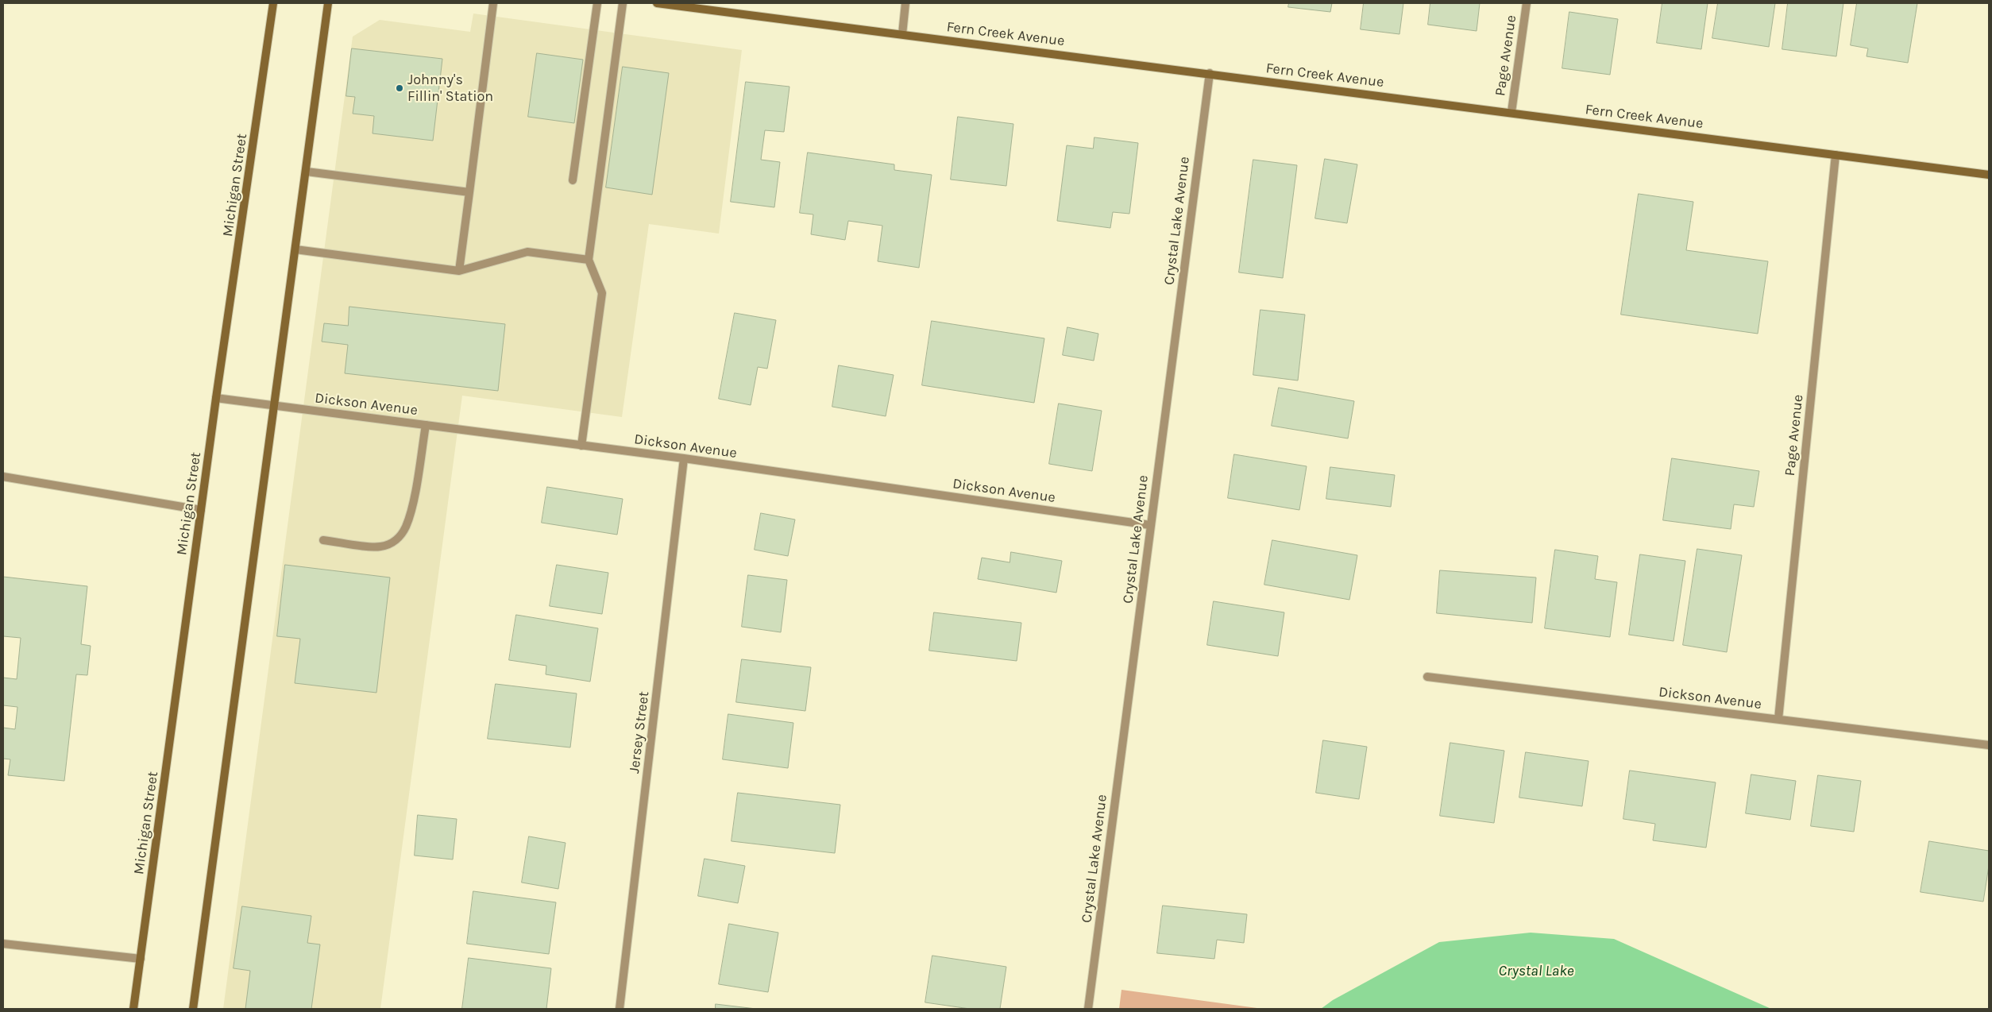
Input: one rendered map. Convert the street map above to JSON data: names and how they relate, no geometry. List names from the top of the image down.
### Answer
{
  "streets": {
    "street": [
      "Fern Creek Avenue",
      "Page Avenue",
      "Michigan Street",
      "Crystal Lake Avenue",
      "Dickson Avenue",
      "Jersey Street"
    ]
  },
  "crossings": [
    ["Fern Creek Avenue", "Page Avenue"],
    ["Fern Creek Avenue", "Crystal Lake Avenue"],
    ["Page Avenue", "Dickson Avenue"],
    ["Michigan Street", "Dickson Avenue"],
    ["Crystal Lake Avenue", "Dickson Avenue"],
    ["Dickson Avenue", "Jersey Street"]
  ],
  "water": ["Crystal Lake"],
  "places": ["Johnny's Fillin' Station"]
}
